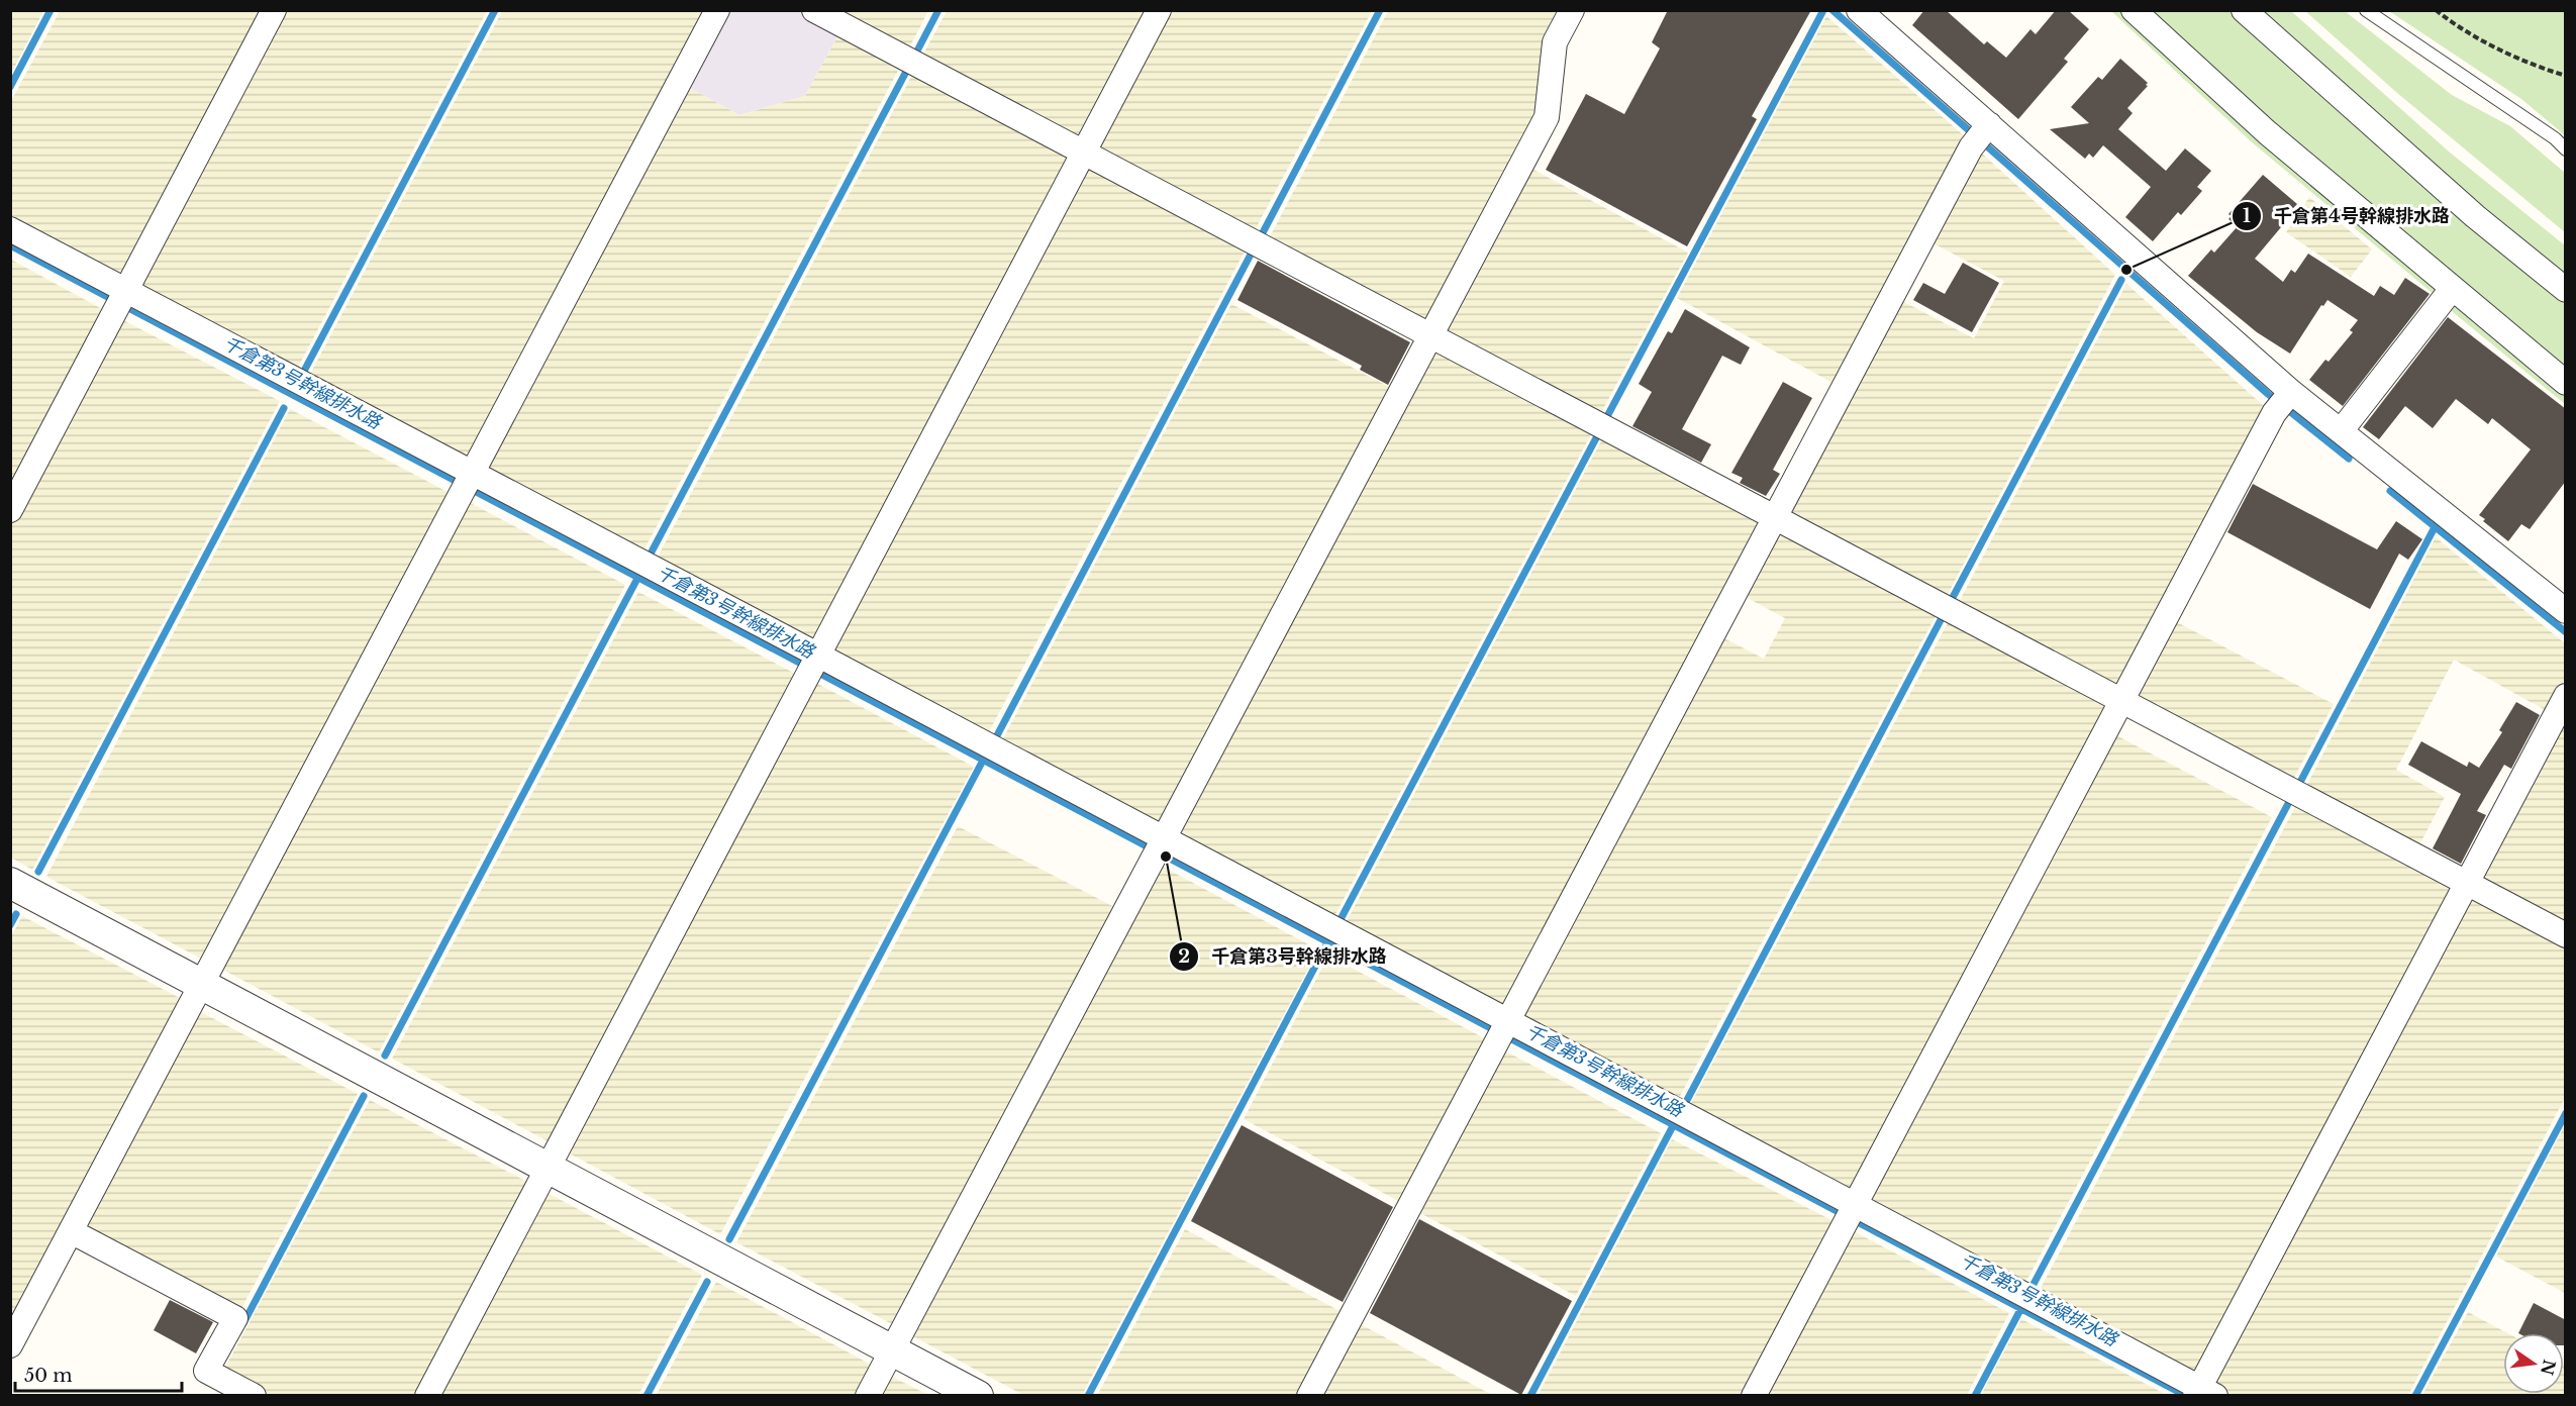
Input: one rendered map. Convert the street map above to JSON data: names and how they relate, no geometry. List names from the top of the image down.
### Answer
{
  "water": ["千倉第3号幹線排水路"],
  "places": ["千倉第4号幹線排水路", "千倉第3号幹線排水路"],
  "scale_bar": "50 m",
  "north": "right"
}
